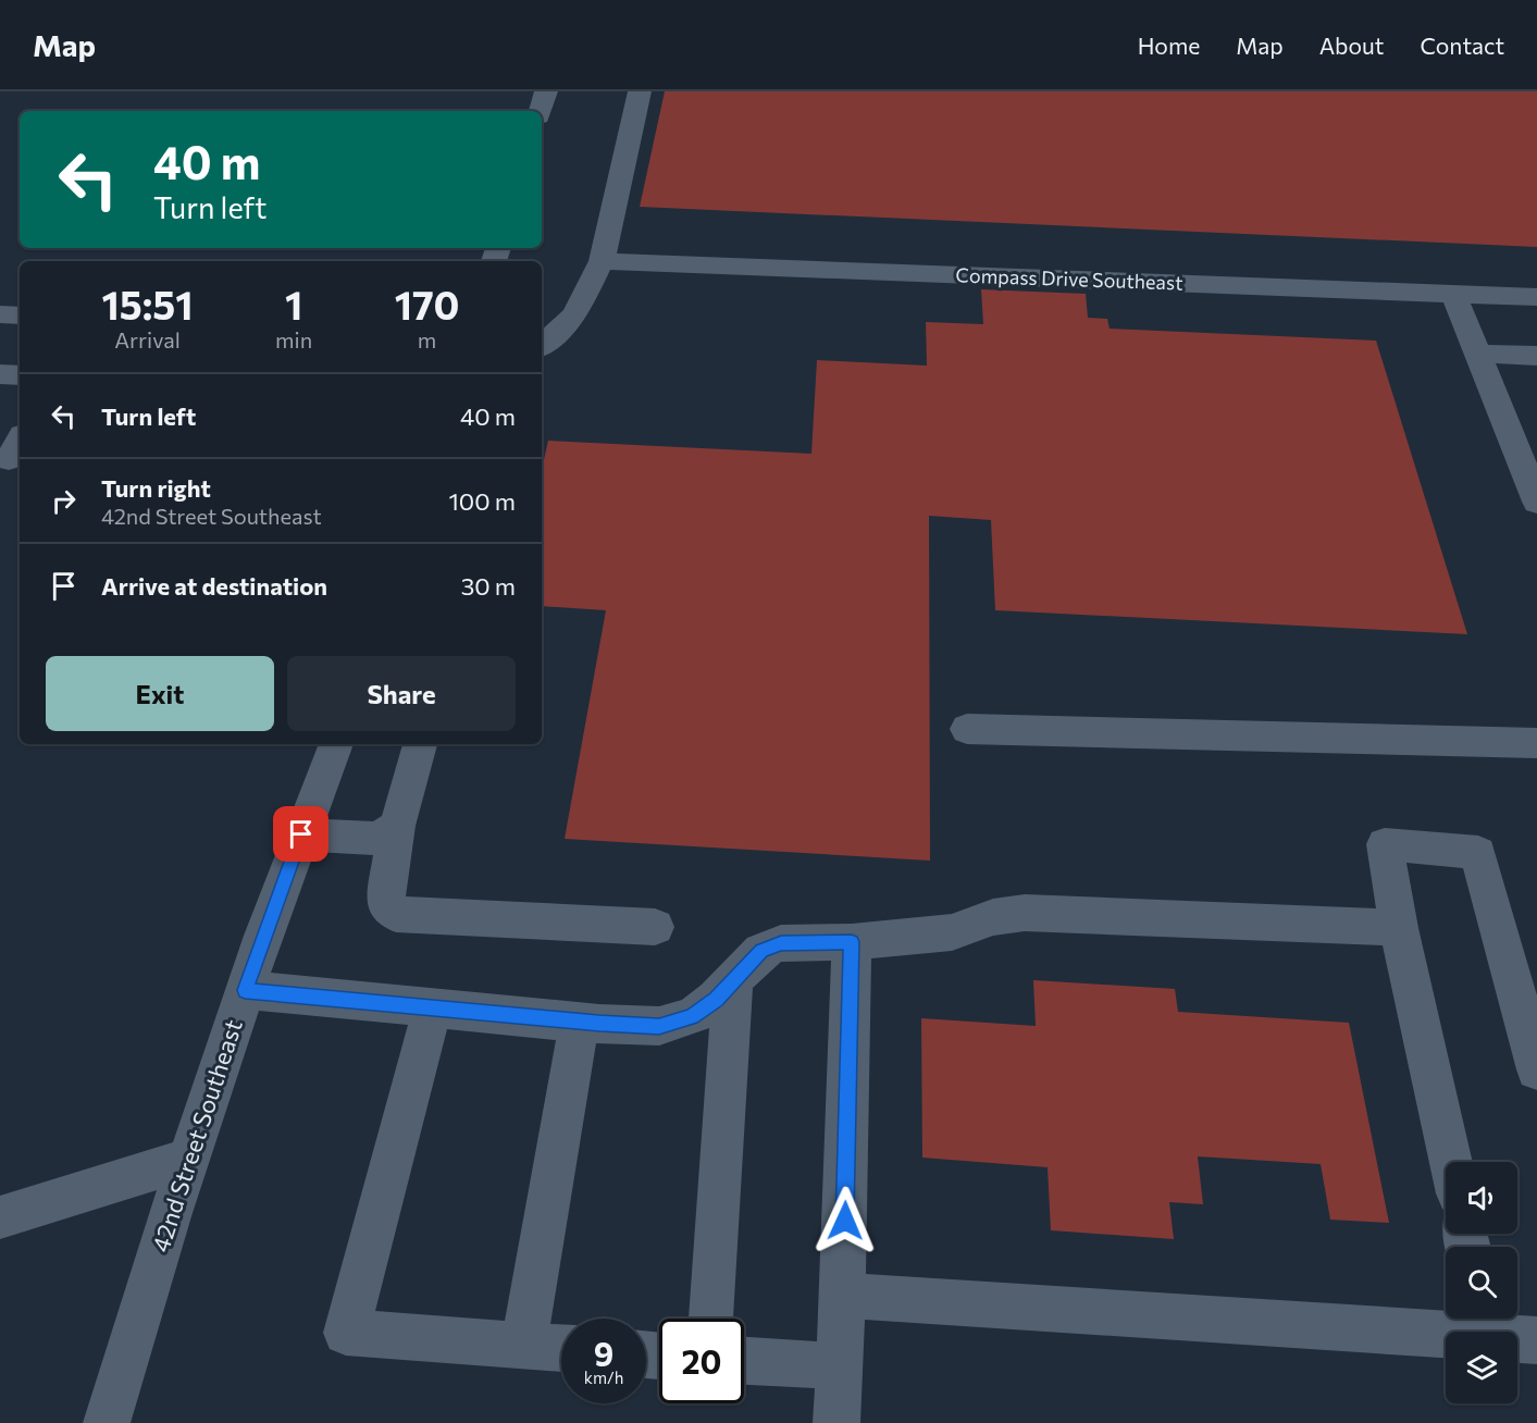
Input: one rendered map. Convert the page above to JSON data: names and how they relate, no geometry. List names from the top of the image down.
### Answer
{
  "streets": {
    "street": ["Compass Drive Southeast", "42nd Street Southeast"]
  },
  "page": {
    "header": "Map",
    "nav": [
      "Home",
      "Map",
      "About",
      "Contact"
    ],
    "turn": ["40 m", "Turn left"],
    "eta": [
      "15:51",
      "Arrival",
      "1",
      "min",
      "170",
      "m"
    ],
    "list": [
      {
        "name": "Turn left",
        "value": "40 m"
      },
      {
        "name": "Turn right",
        "note": "42nd Street Southeast",
        "value": "100 m"
      },
      {
        "name": "Arrive at destination",
        "value": "30 m"
      }
    ],
    "buttons": ["Exit", "Share"],
    "speed": "9 km/h",
    "limit": "20"
  }
}
